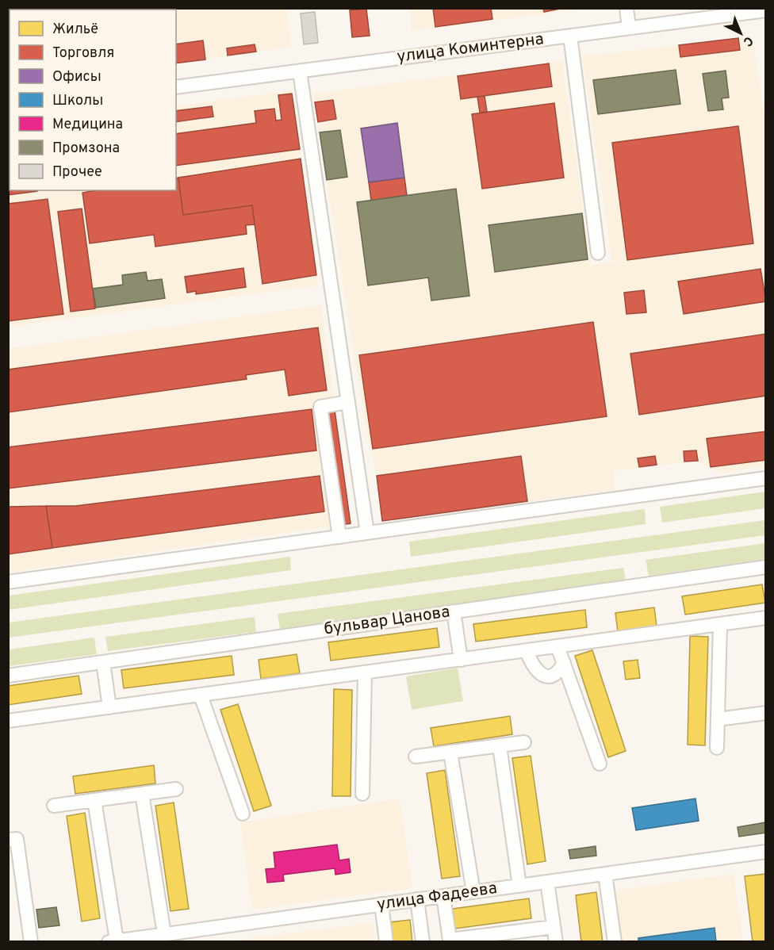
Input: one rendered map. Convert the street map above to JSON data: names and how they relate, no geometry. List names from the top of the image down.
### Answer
{
  "streets": {
    "street": ["улица Коминтерна", "бульвар Цанова", "улица Фадеева"]
  },
  "legend": [
    "Жильё",
    "Торговля",
    "Офисы",
    "Школы",
    "Медицина",
    "Промзона",
    "Прочее"
  ],
  "north": "bottom right"
}
